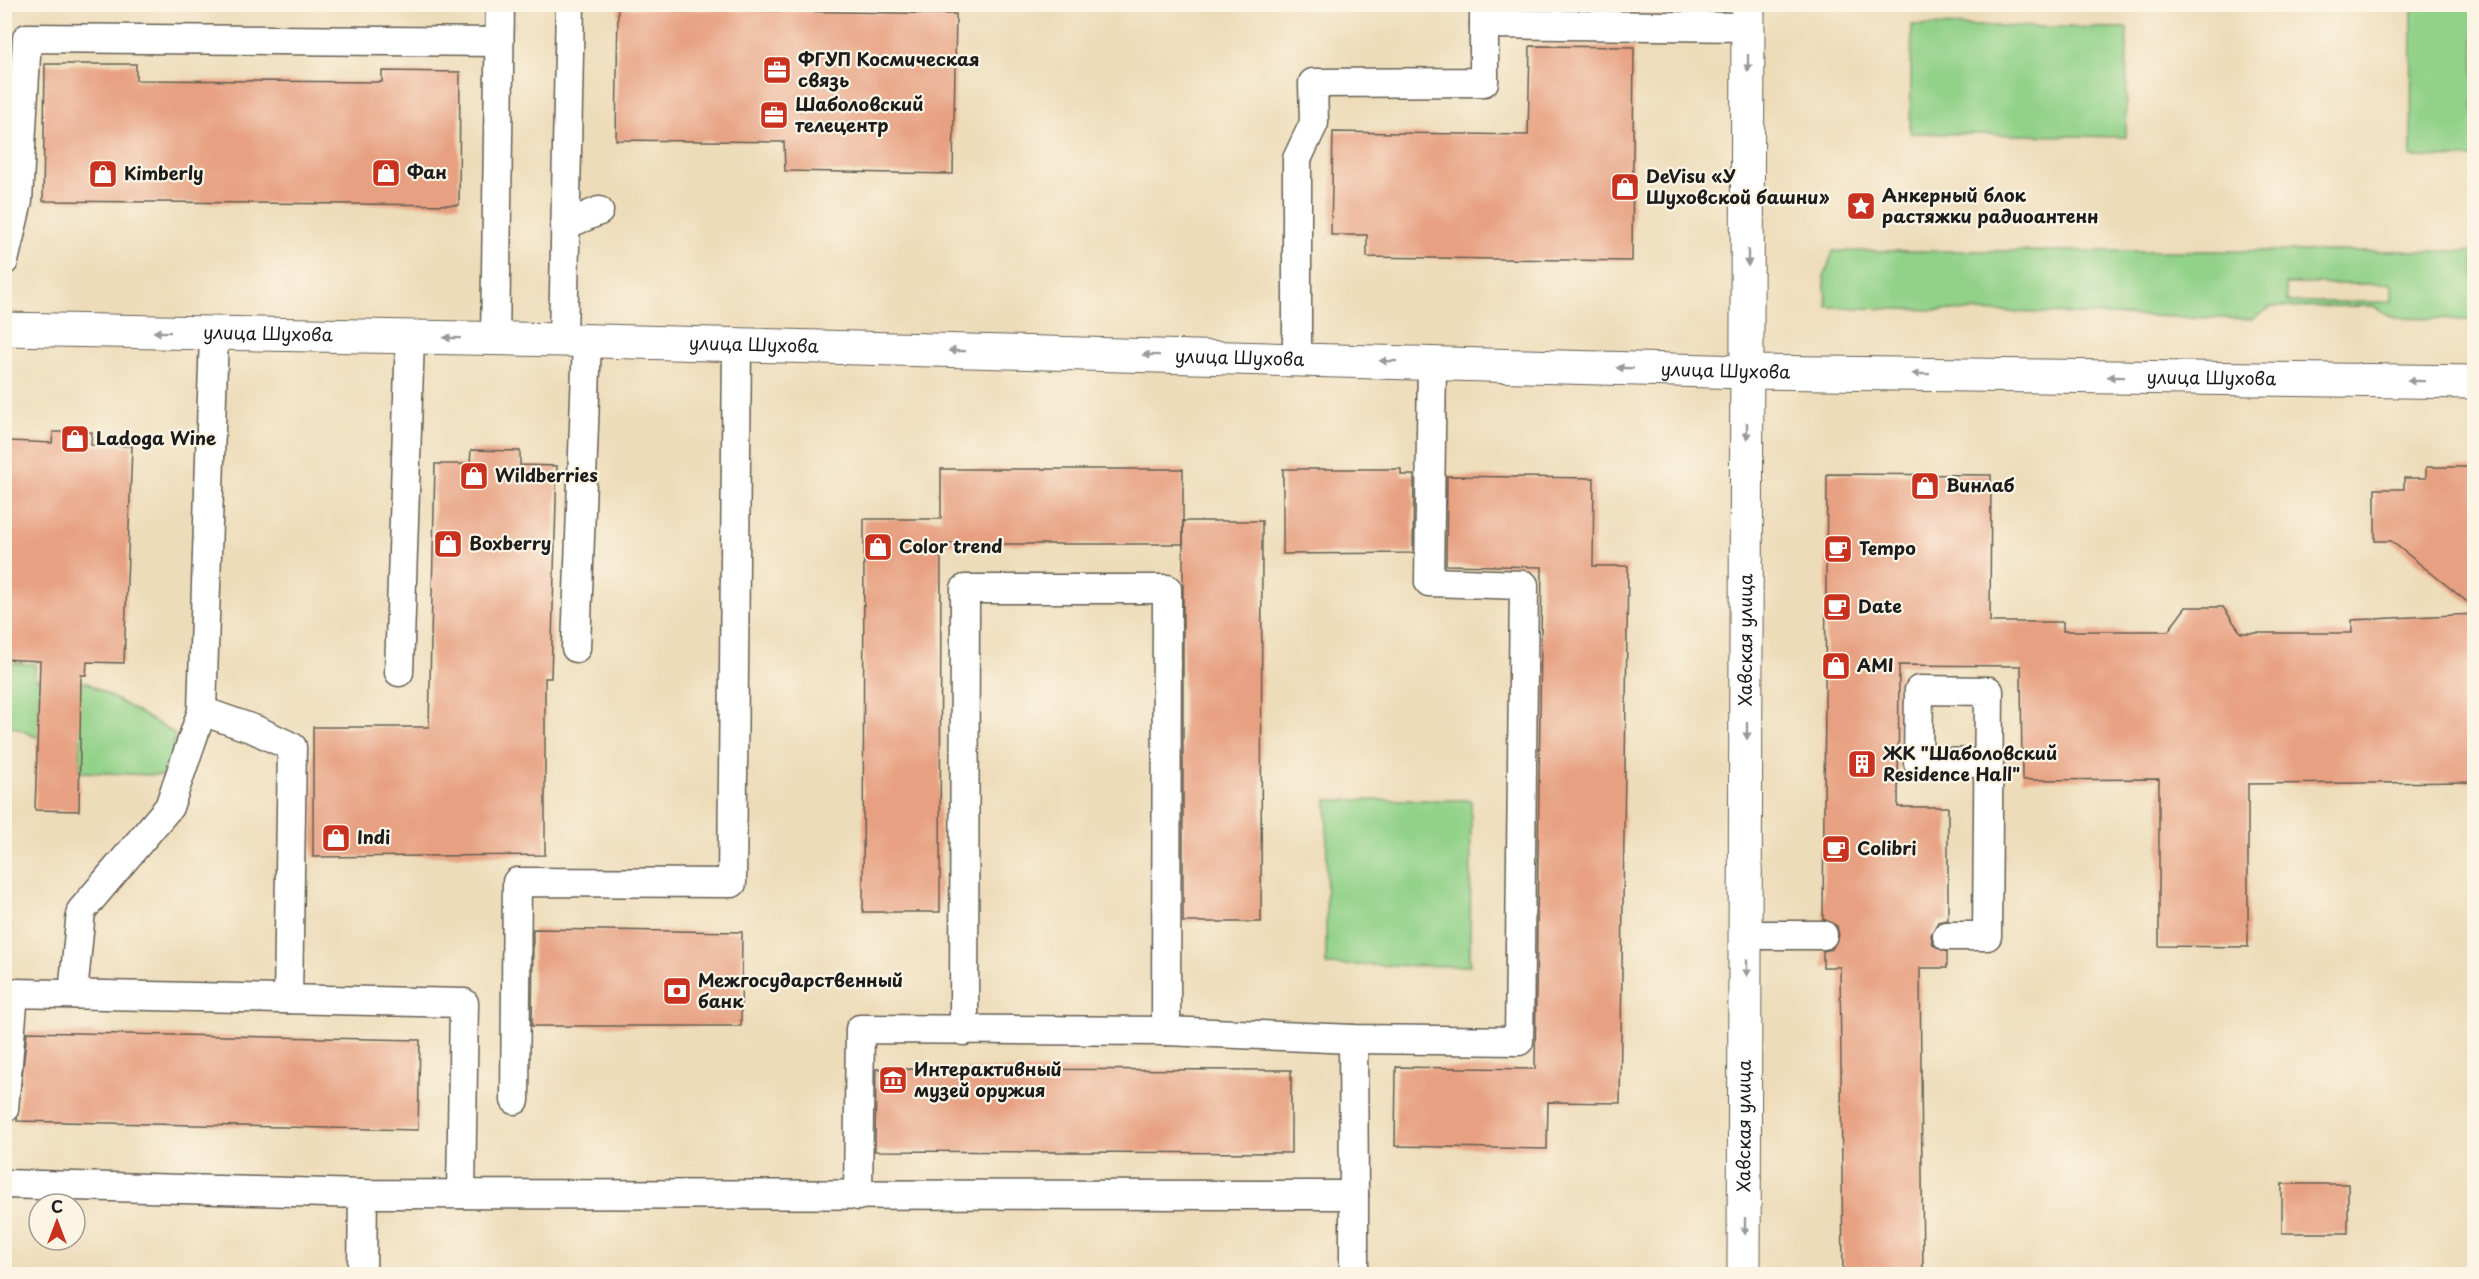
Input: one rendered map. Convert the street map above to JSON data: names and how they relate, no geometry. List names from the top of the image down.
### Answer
{
  "streets": {
    "street": ["улица Шухова", "Хавская улица"]
  },
  "crossings": [
    ["улица Шухова", "Хавская улица"]
  ],
  "one_way": ["улица Шухова", "Хавская улица"],
  "places": {
    "office": ["ФГУП Космическая связь", "Шаболовский телецентр"],
    "shop": [
      "Фан",
      "Kimberly",
      "DeVisu «У Шуховской башни»",
      "Ladoga Wine",
      "Wildberries",
      "Винлаб",
      "Boxberry",
      "Color trend",
      "AMI",
      "Indi"
    ],
    "place": ["Анкерный блок растяжки радиоантенн"],
    "cafe": ["Tempo", "Date", "Colibri"],
    "building": ["ЖК \"Шаболовский Residence Hall\""],
    "bank": ["Межгосударственный банк"],
    "museum": ["Интерактивный музей оружия"]
  },
  "north": "top"
}
